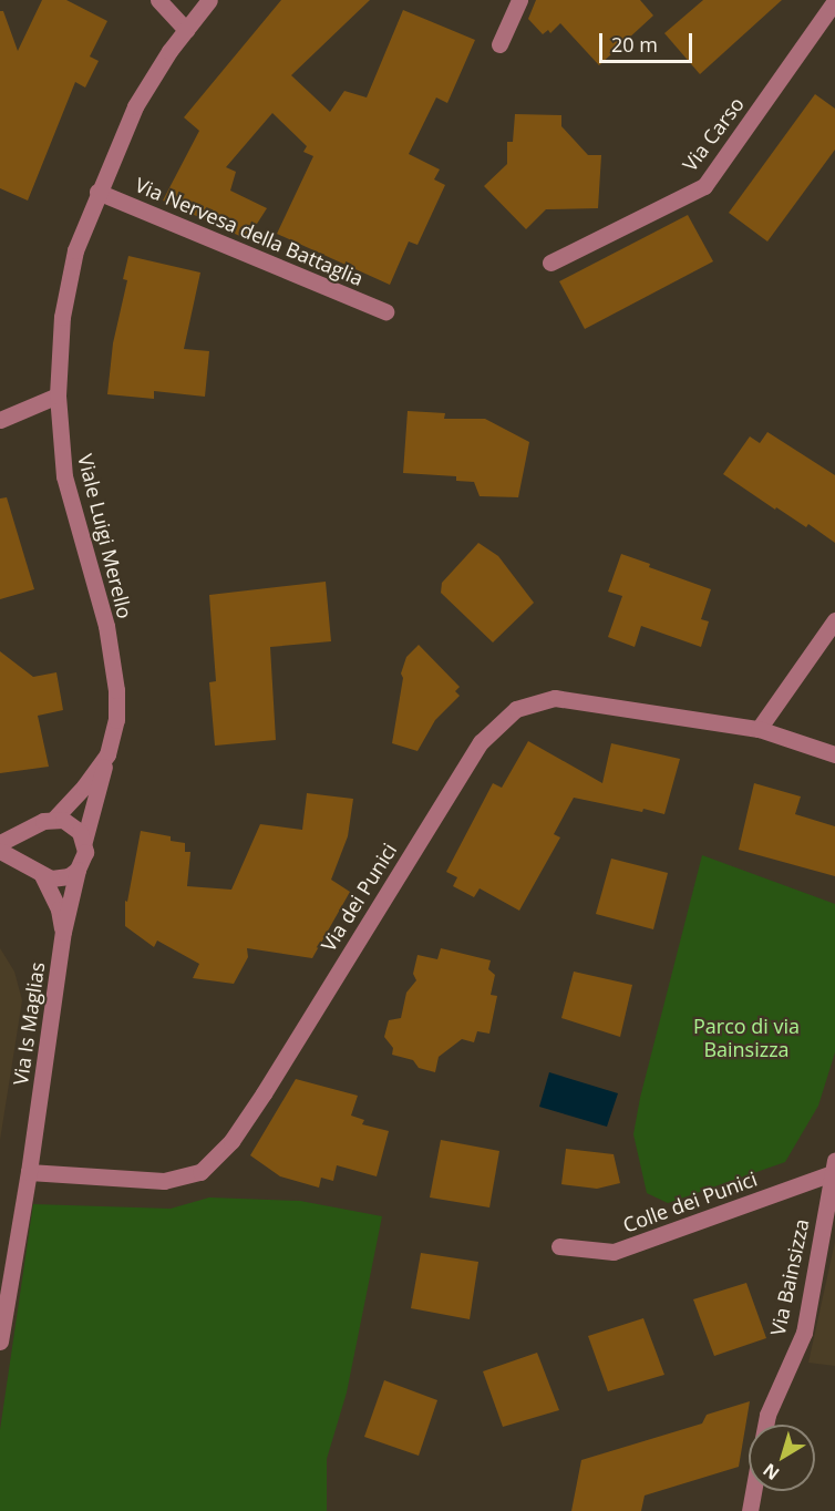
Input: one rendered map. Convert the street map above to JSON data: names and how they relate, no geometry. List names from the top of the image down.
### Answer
{
  "streets": {
    "street": [
      "Via Carso",
      "Via Nervesa della Battaglia",
      "Viale Luigi Merello",
      "Via dei Punici",
      "Via Is Maglias",
      "Colle dei Punici",
      "Via Bainsizza"
    ]
  },
  "crossings": [
    ["Via Nervesa della Battaglia", "Viale Luigi Merello"],
    ["Viale Luigi Merello", "Via Is Maglias"],
    ["Via dei Punici", "Via Is Maglias"],
    ["Colle dei Punici", "Via Bainsizza"]
  ],
  "parks": ["Parco di via Bainsizza"],
  "scale_bar": "20 m",
  "north": "bottom left"
}
